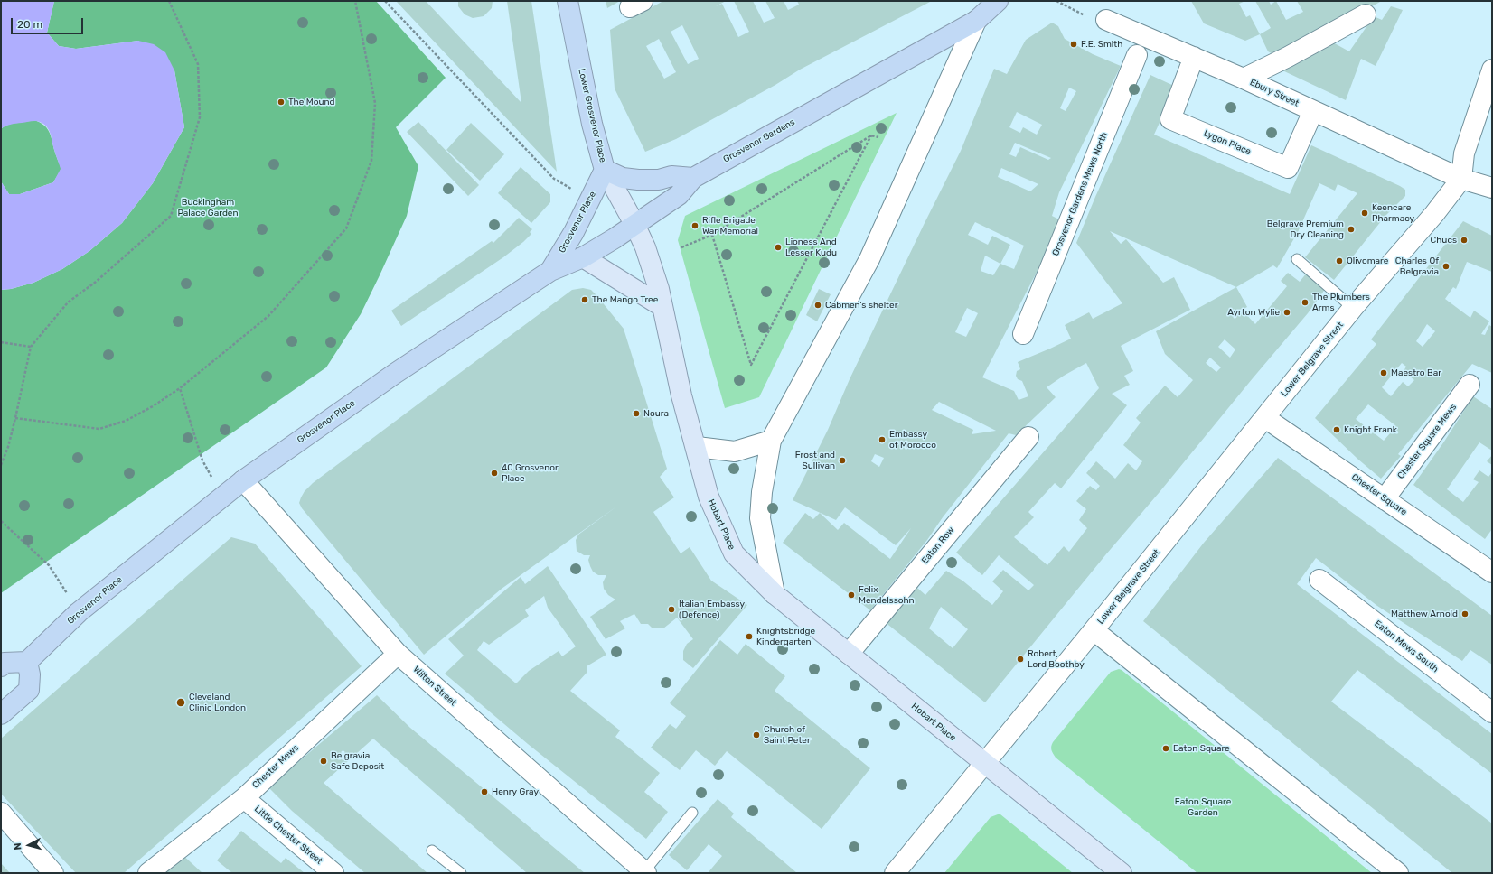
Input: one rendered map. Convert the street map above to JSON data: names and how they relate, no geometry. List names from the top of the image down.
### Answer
{
  "streets": {
    "highway": ["Lower Grosvenor Place", "Grosvenor Gardens", "Grosvenor Place"],
    "main road": ["Hobart Place"],
    "street": [
      "Ebury Street",
      "Lygon Place",
      "Grosvenor Gardens Mews North",
      "Lower Belgrave Street",
      "Chester Square Mews",
      "Chester Square",
      "Eaton Row",
      "Eaton Mews South",
      "Wilton Street",
      "Chester Mews",
      "Little Chester Street"
    ]
  },
  "crossings": [
    ["Ebury Street", "Lygon Place"],
    ["Ebury Street", "Lower Belgrave Street"],
    ["Lower Grosvenor Place", "Grosvenor Gardens"],
    ["Lower Grosvenor Place", "Grosvenor Place"],
    ["Lower Grosvenor Place", "Hobart Place"],
    ["Grosvenor Gardens", "Grosvenor Place"],
    ["Grosvenor Gardens", "Hobart Place"],
    ["Grosvenor Place", "Wilton Street"],
    ["Lower Belgrave Street", "Chester Square"],
    ["Chester Square Mews", "Chester Square"],
    ["Hobart Place", "Eaton Row"],
    ["Wilton Street", "Chester Mews"],
    ["Chester Mews", "Little Chester Street"]
  ],
  "parks": ["Buckingham Palace Garden", "Eaton Square Garden"],
  "places": [
    "F.E. Smith",
    "The Mound",
    "Keencare Pharmacy",
    "Rifle Brigade War Memorial",
    "Belgrave Premium Dry Cleaning",
    "Chucs",
    "Lioness And Lesser Kudu",
    "Olivomare",
    "Charles Of Belgravia",
    "The Mango Tree",
    "The Plumbers Arms",
    "Cabmen's shelter",
    "Ayrton Wylie",
    "Maestro Bar",
    "Noura",
    "Knight Frank",
    "Embassy of Morocco",
    "Frost and Sullivan",
    "40 Grosvenor Place",
    "Felix Mendelssohn",
    "Italian Embassy (Defence)",
    "Matthew Arnold",
    "Knightsbridge Kindergarten",
    "Robert, Lord Boothby",
    "Cleveland Clinic London",
    "Church of Saint Peter",
    "Eaton Square",
    "Belgravia Safe Deposit",
    "Henry Gray"
  ],
  "scale_bar": "20 m",
  "north": "left"
}
